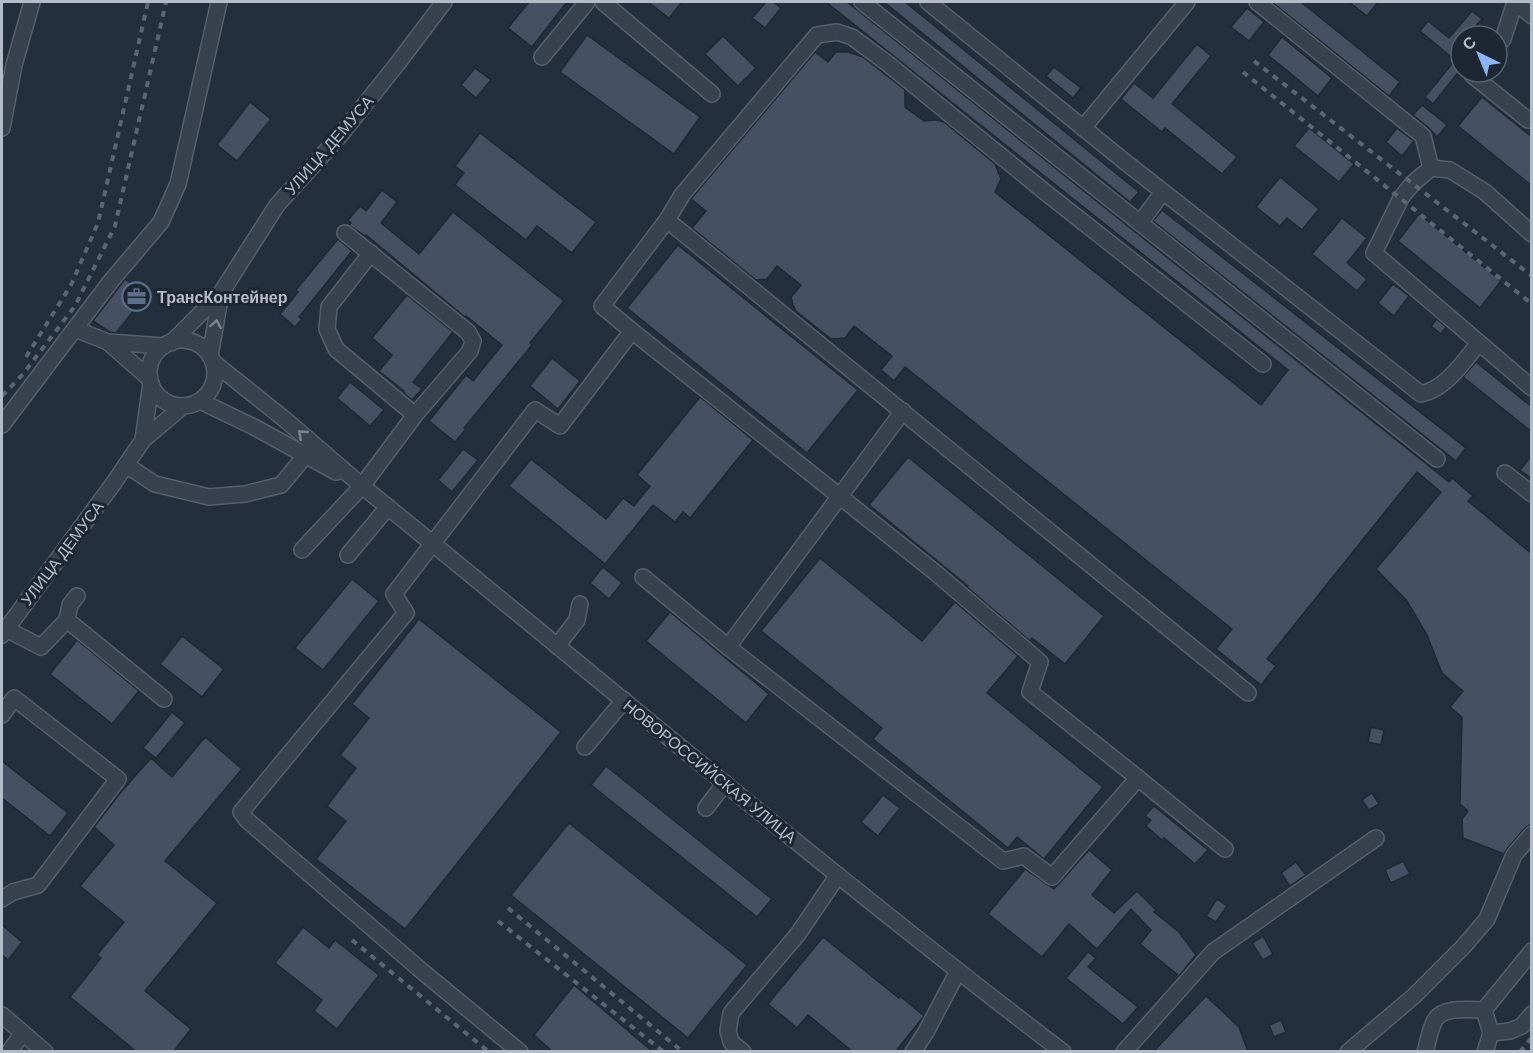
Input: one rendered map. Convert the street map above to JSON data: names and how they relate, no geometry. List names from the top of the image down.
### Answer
{
  "streets": {
    "street": ["УЛИЦА ДЕМУСА", "НОВОРОССИЙСКАЯ УЛИЦА"]
  },
  "places": {
    "office": ["ТрансКонтейнер"]
  },
  "north": "top left"
}
